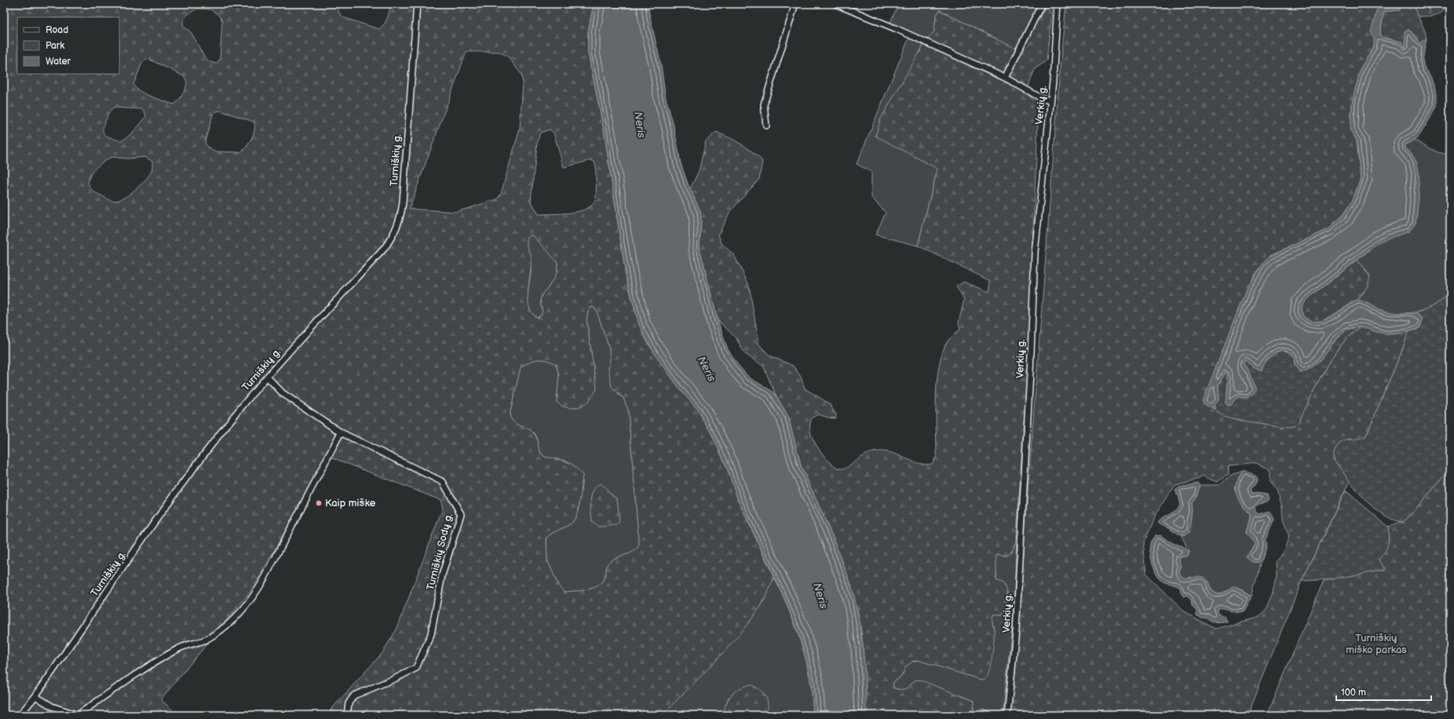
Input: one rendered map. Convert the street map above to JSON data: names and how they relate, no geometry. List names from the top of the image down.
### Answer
{
  "streets": {
    "street": ["Verkių g.", "Turniškių g.", "Turniškių Sodų g."]
  },
  "crossings": [
    ["Turniškių g.", "Turniškių Sodų g."]
  ],
  "water": ["Neris"],
  "parks": ["Turniškių miško parkas"],
  "places": ["Kaip miške"],
  "legend": ["Road", "Park", "Water"],
  "scale_bar": "100 m"
}
